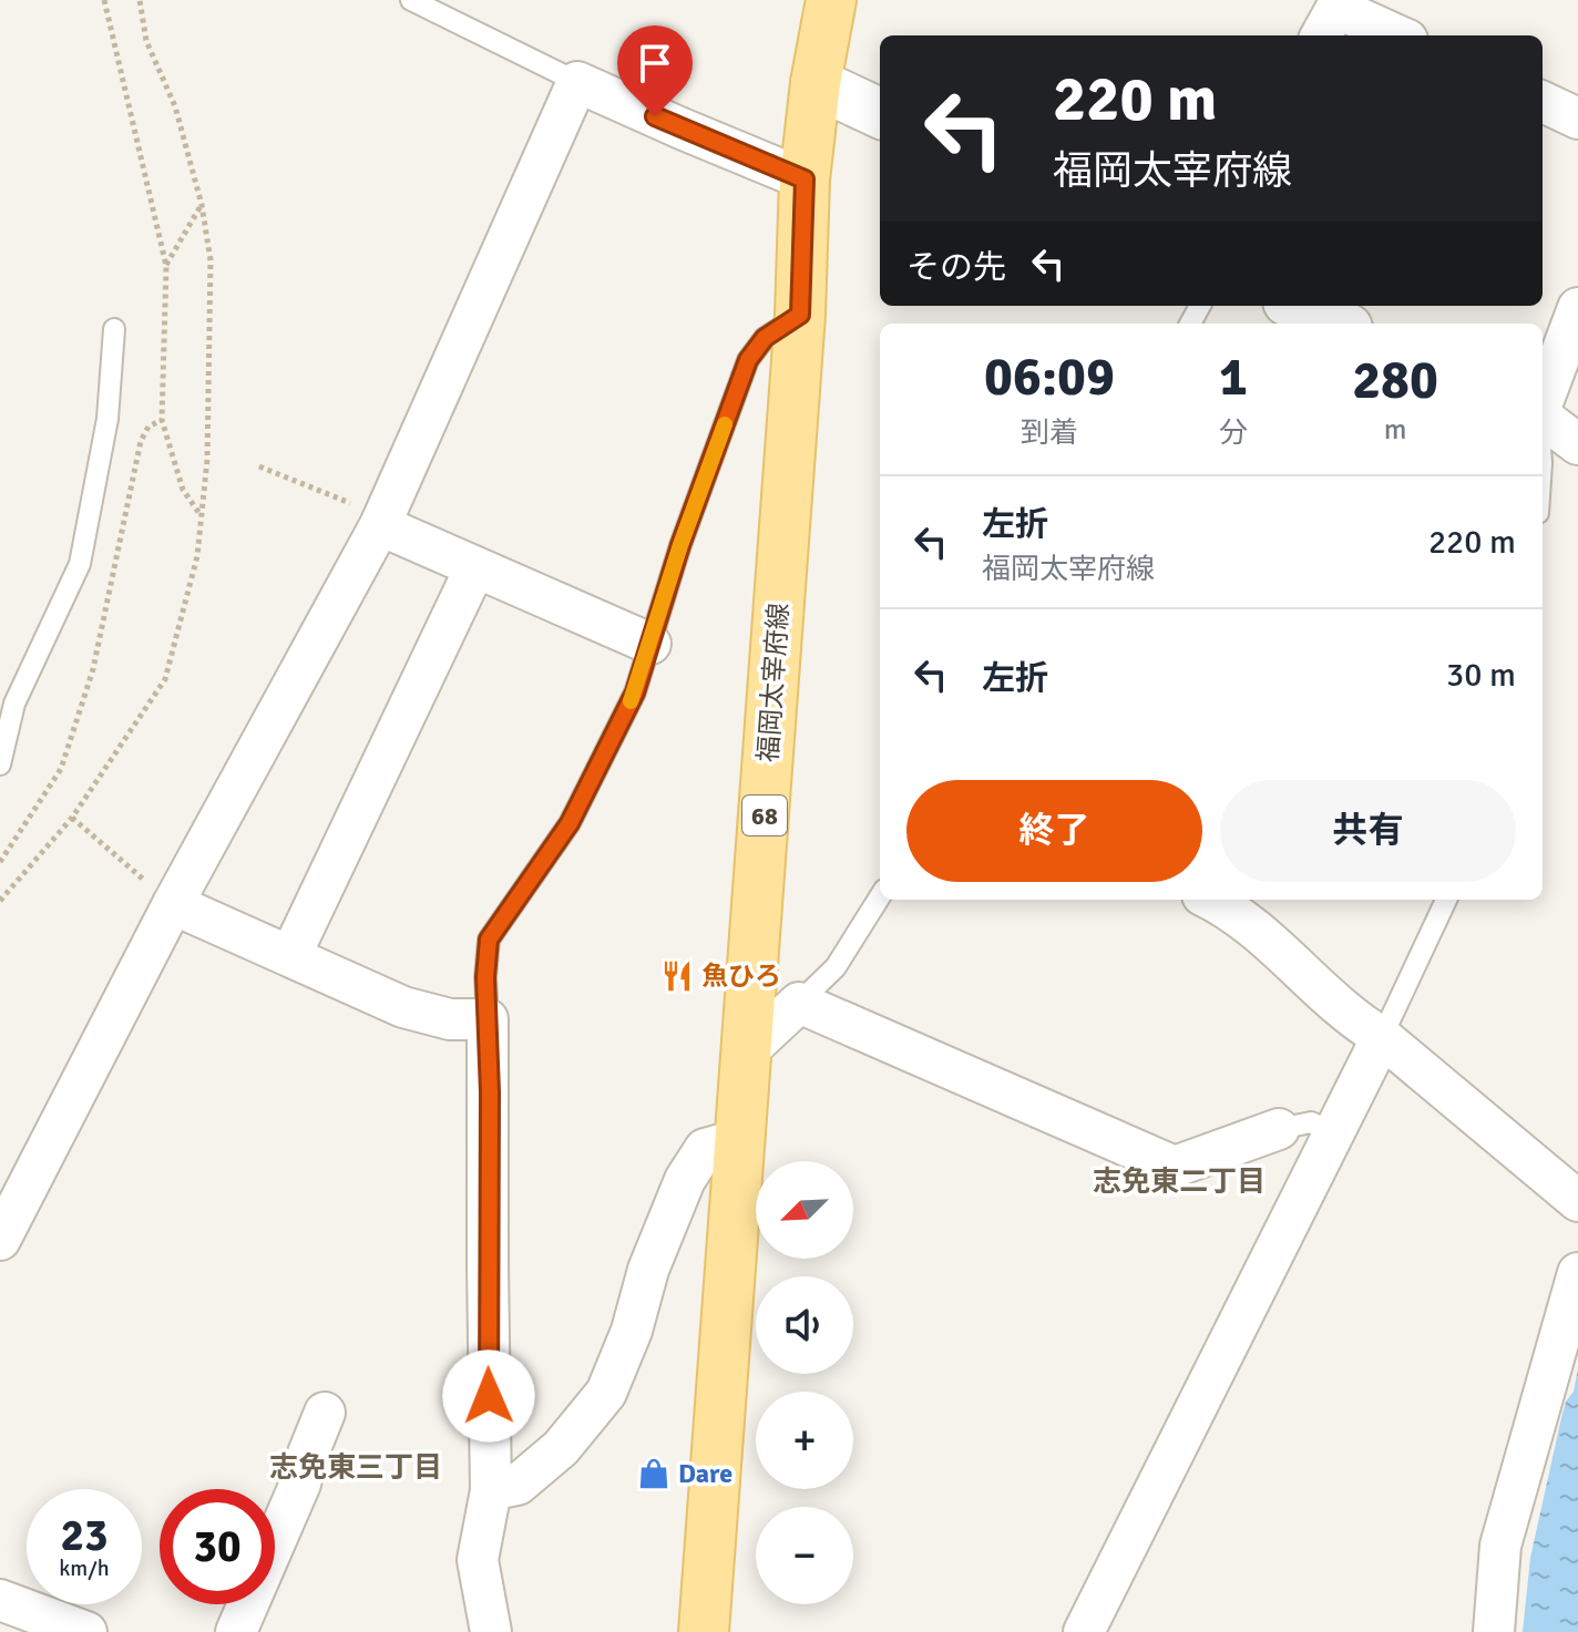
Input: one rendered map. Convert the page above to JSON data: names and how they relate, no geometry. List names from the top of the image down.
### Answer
{
  "streets": {
    "main road": ["福岡太宰府線", "68"]
  },
  "districts": ["志免東二丁目", "志免東三丁目"],
  "places": {
    "restaurant": ["魚ひろ"],
    "shop": ["Dare"]
  },
  "north": "bottom left",
  "page": {
    "turn": ["220 m", "福岡太宰府線"],
    "then": "その先",
    "eta": [
      "06:09",
      "到着",
      "1",
      "分",
      "280",
      "m"
    ],
    "list": [
      {
        "name": "左折",
        "note": "福岡太宰府線",
        "value": "220 m"
      },
      {
        "name": "左折",
        "value": "30 m"
      }
    ],
    "buttons": ["終了", "共有"],
    "map_buttons": ["+", "−"],
    "speed": "23 km/h",
    "limit": "30"
  }
}
